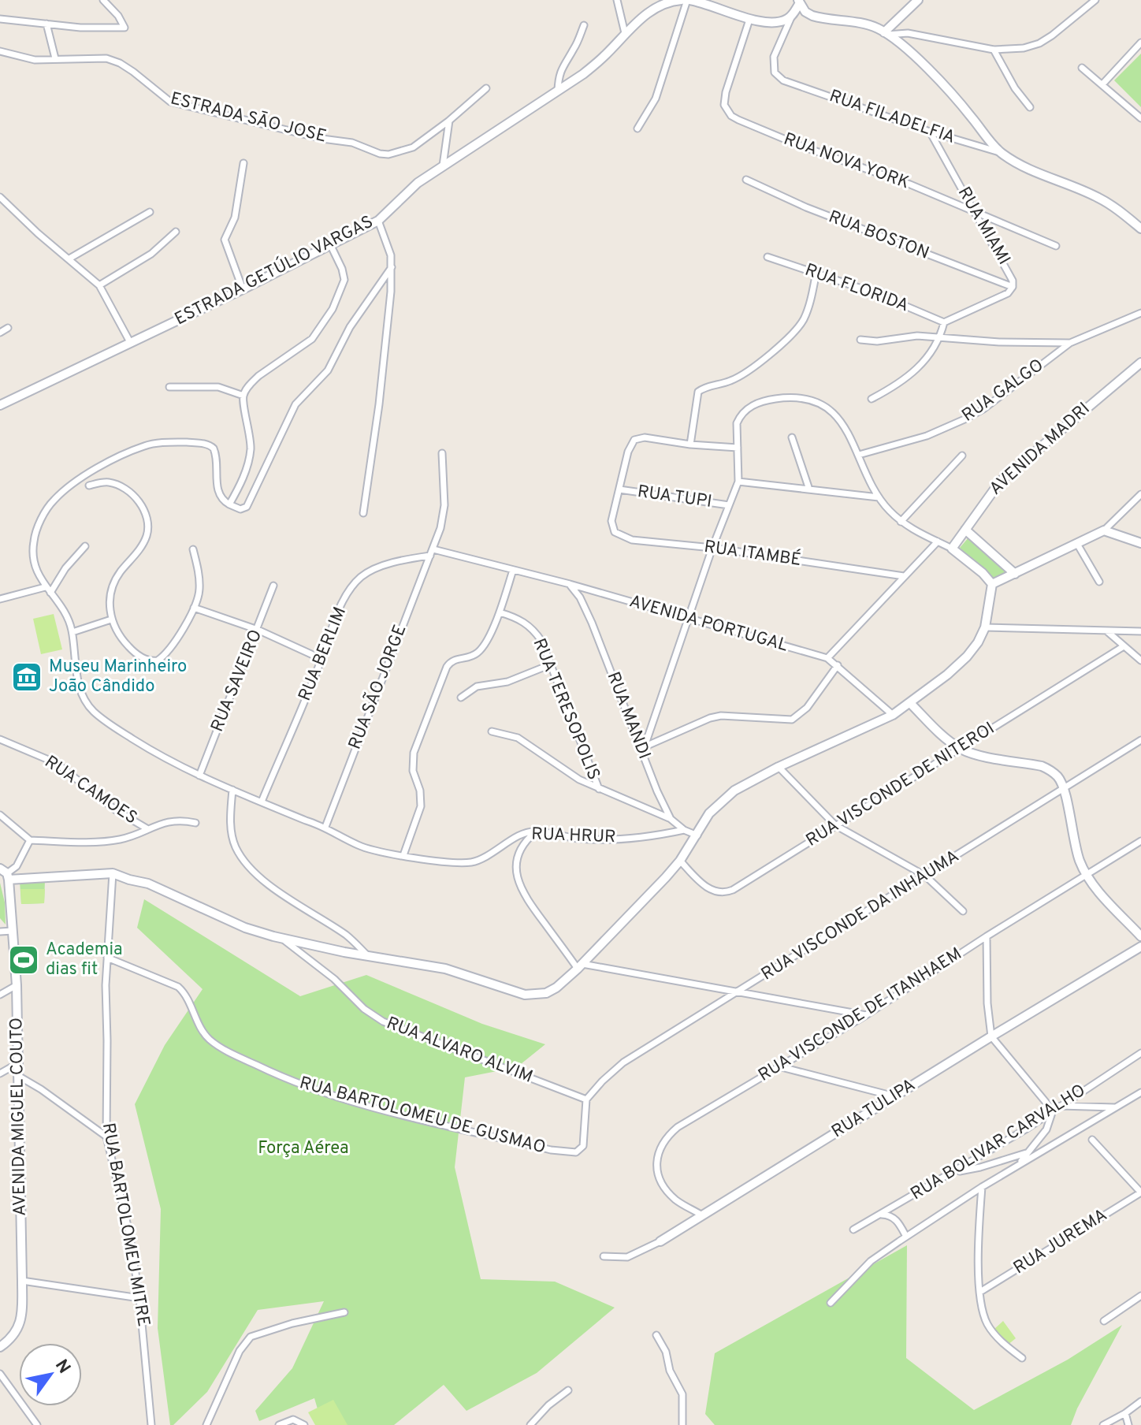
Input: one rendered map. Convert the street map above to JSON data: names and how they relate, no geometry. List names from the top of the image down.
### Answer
{
  "streets": {
    "main road": [
      "ESTRADA GETÚLIO VARGAS",
      "AVENIDA MADRI",
      "RUA TULIPA",
      "AVENIDA MIGUEL COUTO"
    ],
    "street": [
      "RUA FILADELFIA",
      "ESTRADA SĀO JOSE",
      "RUA NOVA YORK",
      "RUA MIAMI",
      "RUA BOSTON",
      "RUA FLORIDA",
      "RUA GALGO",
      "RUA TUPI",
      "RUA ITAMBÉ",
      "AVENIDA PORTUGAL",
      "RUA BERLIM",
      "RUA SAVEIRO",
      "RUA SÃO JORGE",
      "RUA TERESOPOLIS",
      "RUA MANDI",
      "RUA VISCONDE DE NITEROI",
      "RUA CAMOES",
      "RUA HRUR",
      "RUA VISCONDE DA INHAUMA",
      "RUA VISCONDE DE ITANHAEM",
      "RUA ALVARO ALVIM",
      "RUA BARTOLOMEU DE GUSMAO",
      "RUA BOLIVAR CARVALHO",
      "RUA BARTOLOMEU MITRE",
      "RUA JUREMA"
    ]
  },
  "crossings": [
    ["RUA FILADELFIA", "RUA MIAMI"],
    ["RUA NOVA YORK", "RUA MIAMI"],
    ["RUA MIAMI", "RUA BOSTON"],
    ["RUA MIAMI", "RUA FLORIDA"],
    ["RUA TUPI", "RUA ITAMBÉ"],
    ["AVENIDA PORTUGAL", "RUA SÃO JORGE"],
    ["AVENIDA PORTUGAL", "RUA MANDI"],
    ["RUA BERLIM", "RUA SÃO JORGE"],
    ["RUA BERLIM", "RUA HRUR"],
    ["RUA SAVEIRO", "RUA HRUR"],
    ["RUA SÃO JORGE", "RUA HRUR"],
    ["RUA MANDI", "RUA HRUR"],
    ["RUA VISCONDE DA INHAUMA", "RUA ALVARO ALVIM"],
    ["RUA VISCONDE DA INHAUMA", "RUA BARTOLOMEU DE GUSMAO"],
    ["RUA VISCONDE DE ITANHAEM", "RUA TULIPA"],
    ["RUA ALVARO ALVIM", "RUA BARTOLOMEU DE GUSMAO"],
    ["RUA BARTOLOMEU DE GUSMAO", "RUA BARTOLOMEU MITRE"]
  ],
  "parks": ["Força Aérea"],
  "places": {
    "museum": ["Museu Marinheiro João Cândido"],
    "sports": ["Academia dias fit"]
  },
  "north": "top right"
}
